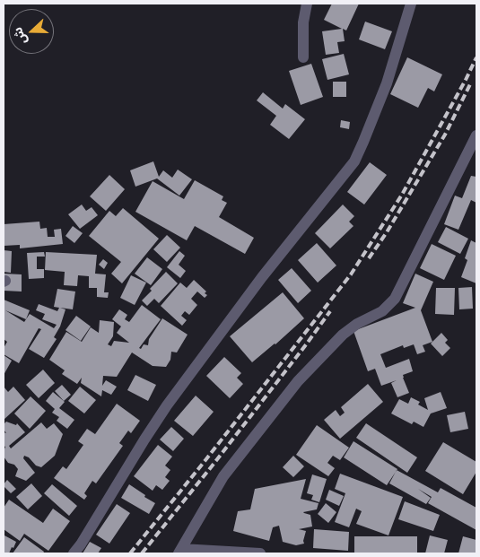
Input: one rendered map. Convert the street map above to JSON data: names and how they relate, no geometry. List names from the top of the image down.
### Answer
{
  "north": "left"
}
